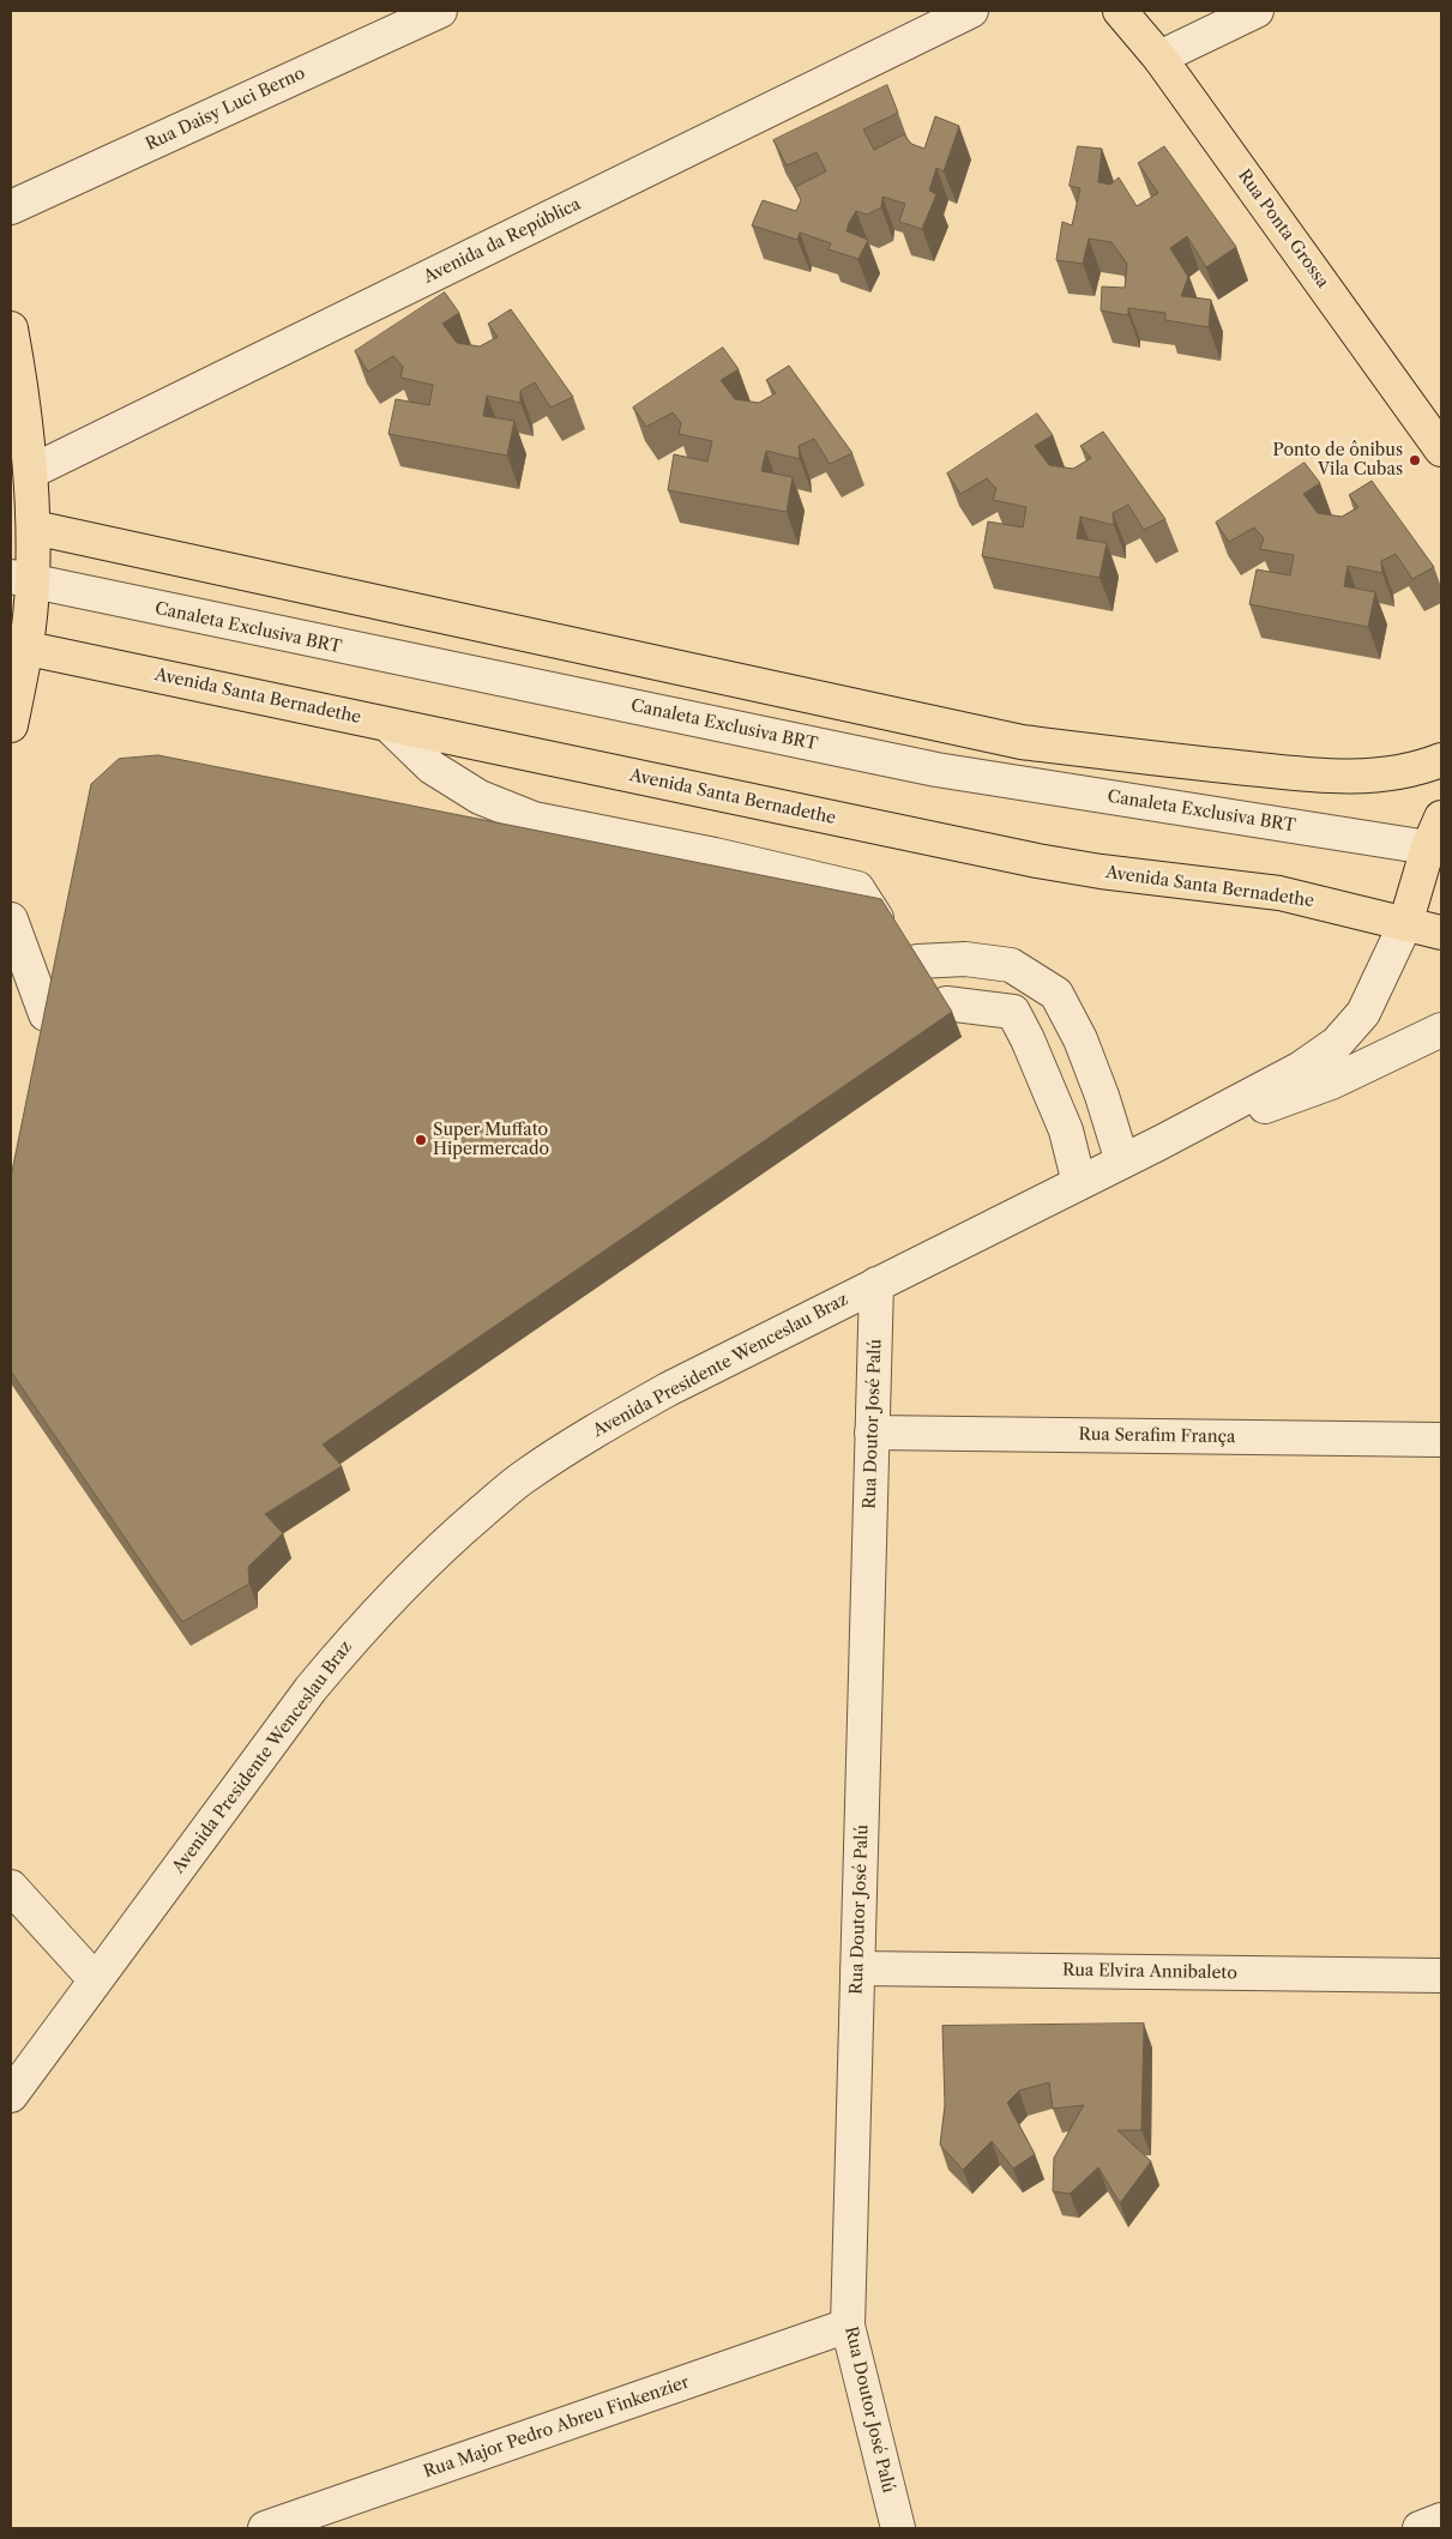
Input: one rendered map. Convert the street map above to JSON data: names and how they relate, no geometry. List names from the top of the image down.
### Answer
{
  "streets": {
    "main road": ["Rua Ponta Grossa", "Avenida Santa Bernadethe", "Avenida Presidente Wenceslau Braz"],
    "street": [
      "Rua Daisy Luci Berno",
      "Avenida da República",
      "Canaleta Exclusiva BRT",
      "Rua Doutor José Palú",
      "Rua Serafim França",
      "Rua Elvira Annibaleto",
      "Rua Major Pedro Abreu Finkenzier"
    ]
  },
  "crossings": [
    ["Canaleta Exclusiva BRT", "Avenida Presidente Wenceslau Braz"],
    ["Avenida Santa Bernadethe", "Avenida Presidente Wenceslau Braz"],
    ["Avenida Presidente Wenceslau Braz", "Rua Doutor José Palú"],
    ["Rua Doutor José Palú", "Rua Serafim França"],
    ["Rua Doutor José Palú", "Rua Elvira Annibaleto"],
    ["Rua Doutor José Palú", "Rua Major Pedro Abreu Finkenzier"]
  ],
  "places": ["Ponto de ônibus Vila Cubas", "Super Muffato Hipermercado"]
}
